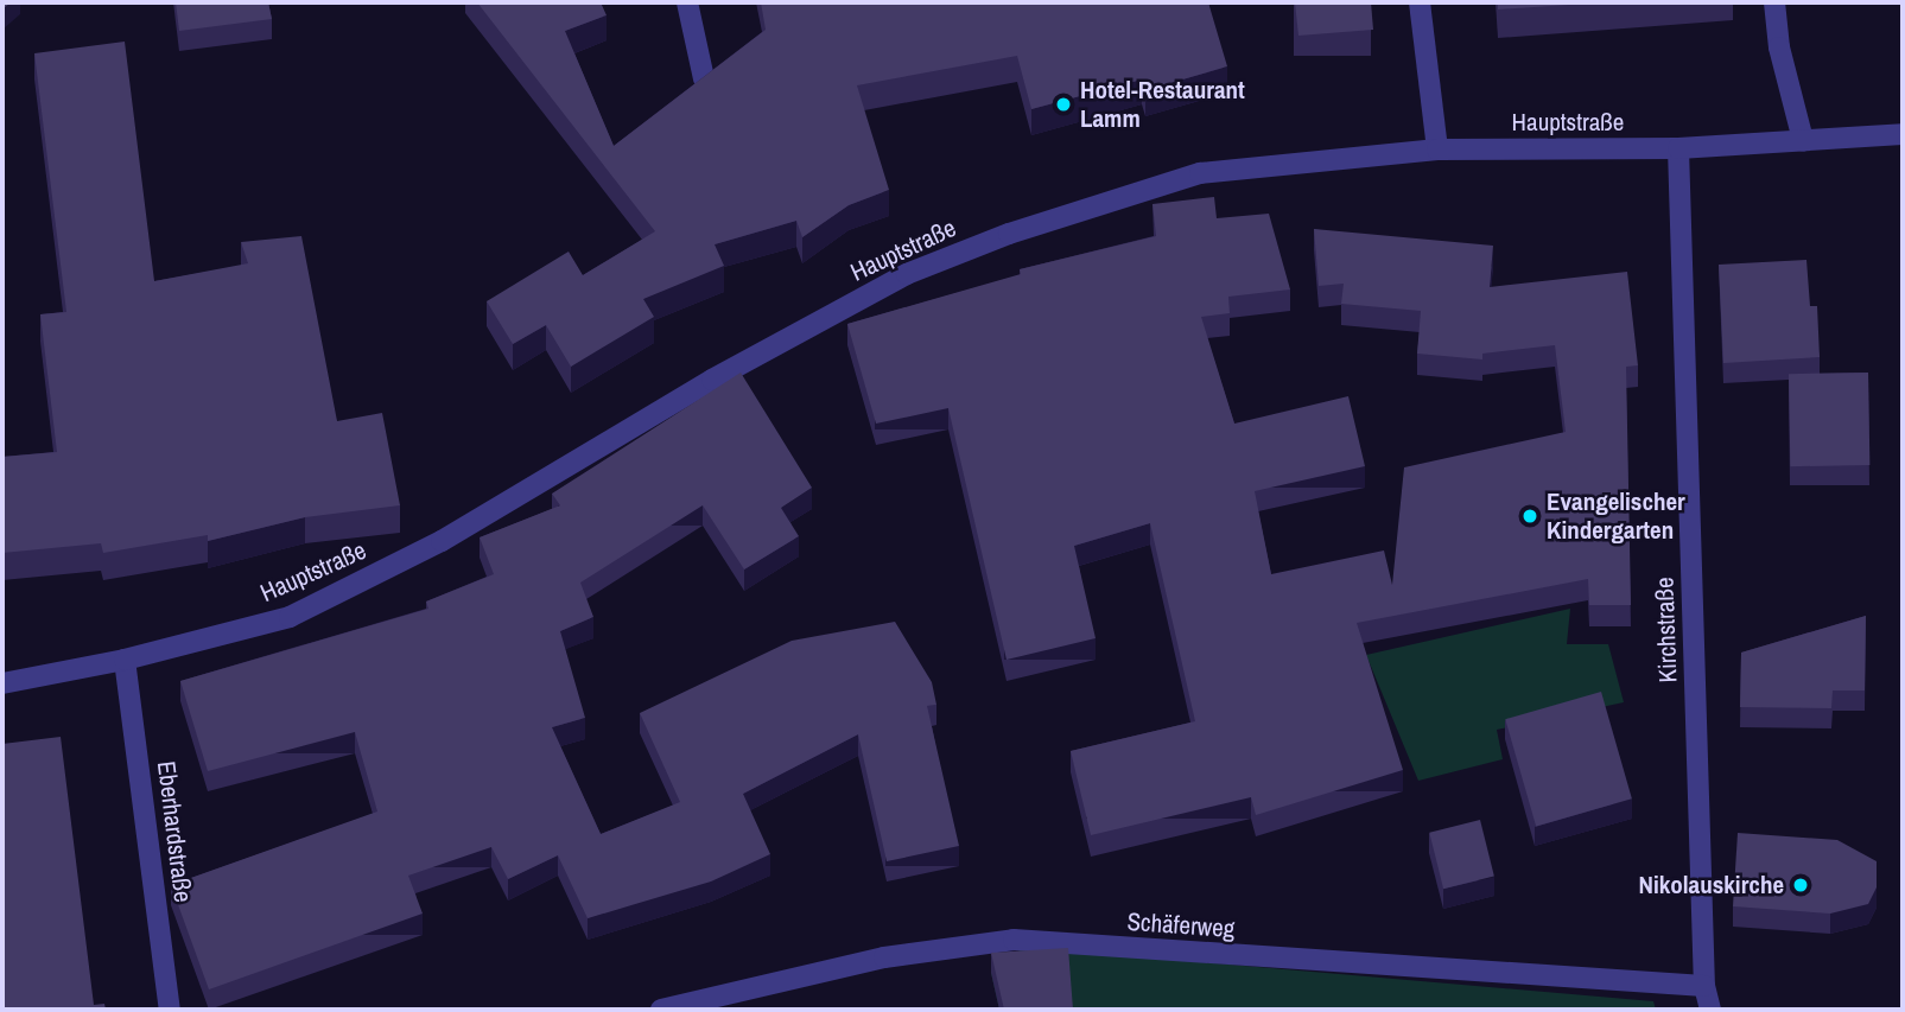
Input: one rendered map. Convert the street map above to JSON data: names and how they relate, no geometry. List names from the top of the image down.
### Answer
{
  "streets": {
    "street": [
      "Hauptstraße",
      "Kirchstraße",
      "Eberhardstraße",
      "Schäferweg"
    ]
  },
  "crossings": [
    ["Hauptstraße", "Kirchstraße"],
    ["Hauptstraße", "Eberhardstraße"],
    ["Kirchstraße", "Schäferweg"]
  ],
  "places": ["Hotel-Restaurant Lamm", "Evangelischer Kindergarten", "Nikolauskirche"]
}
